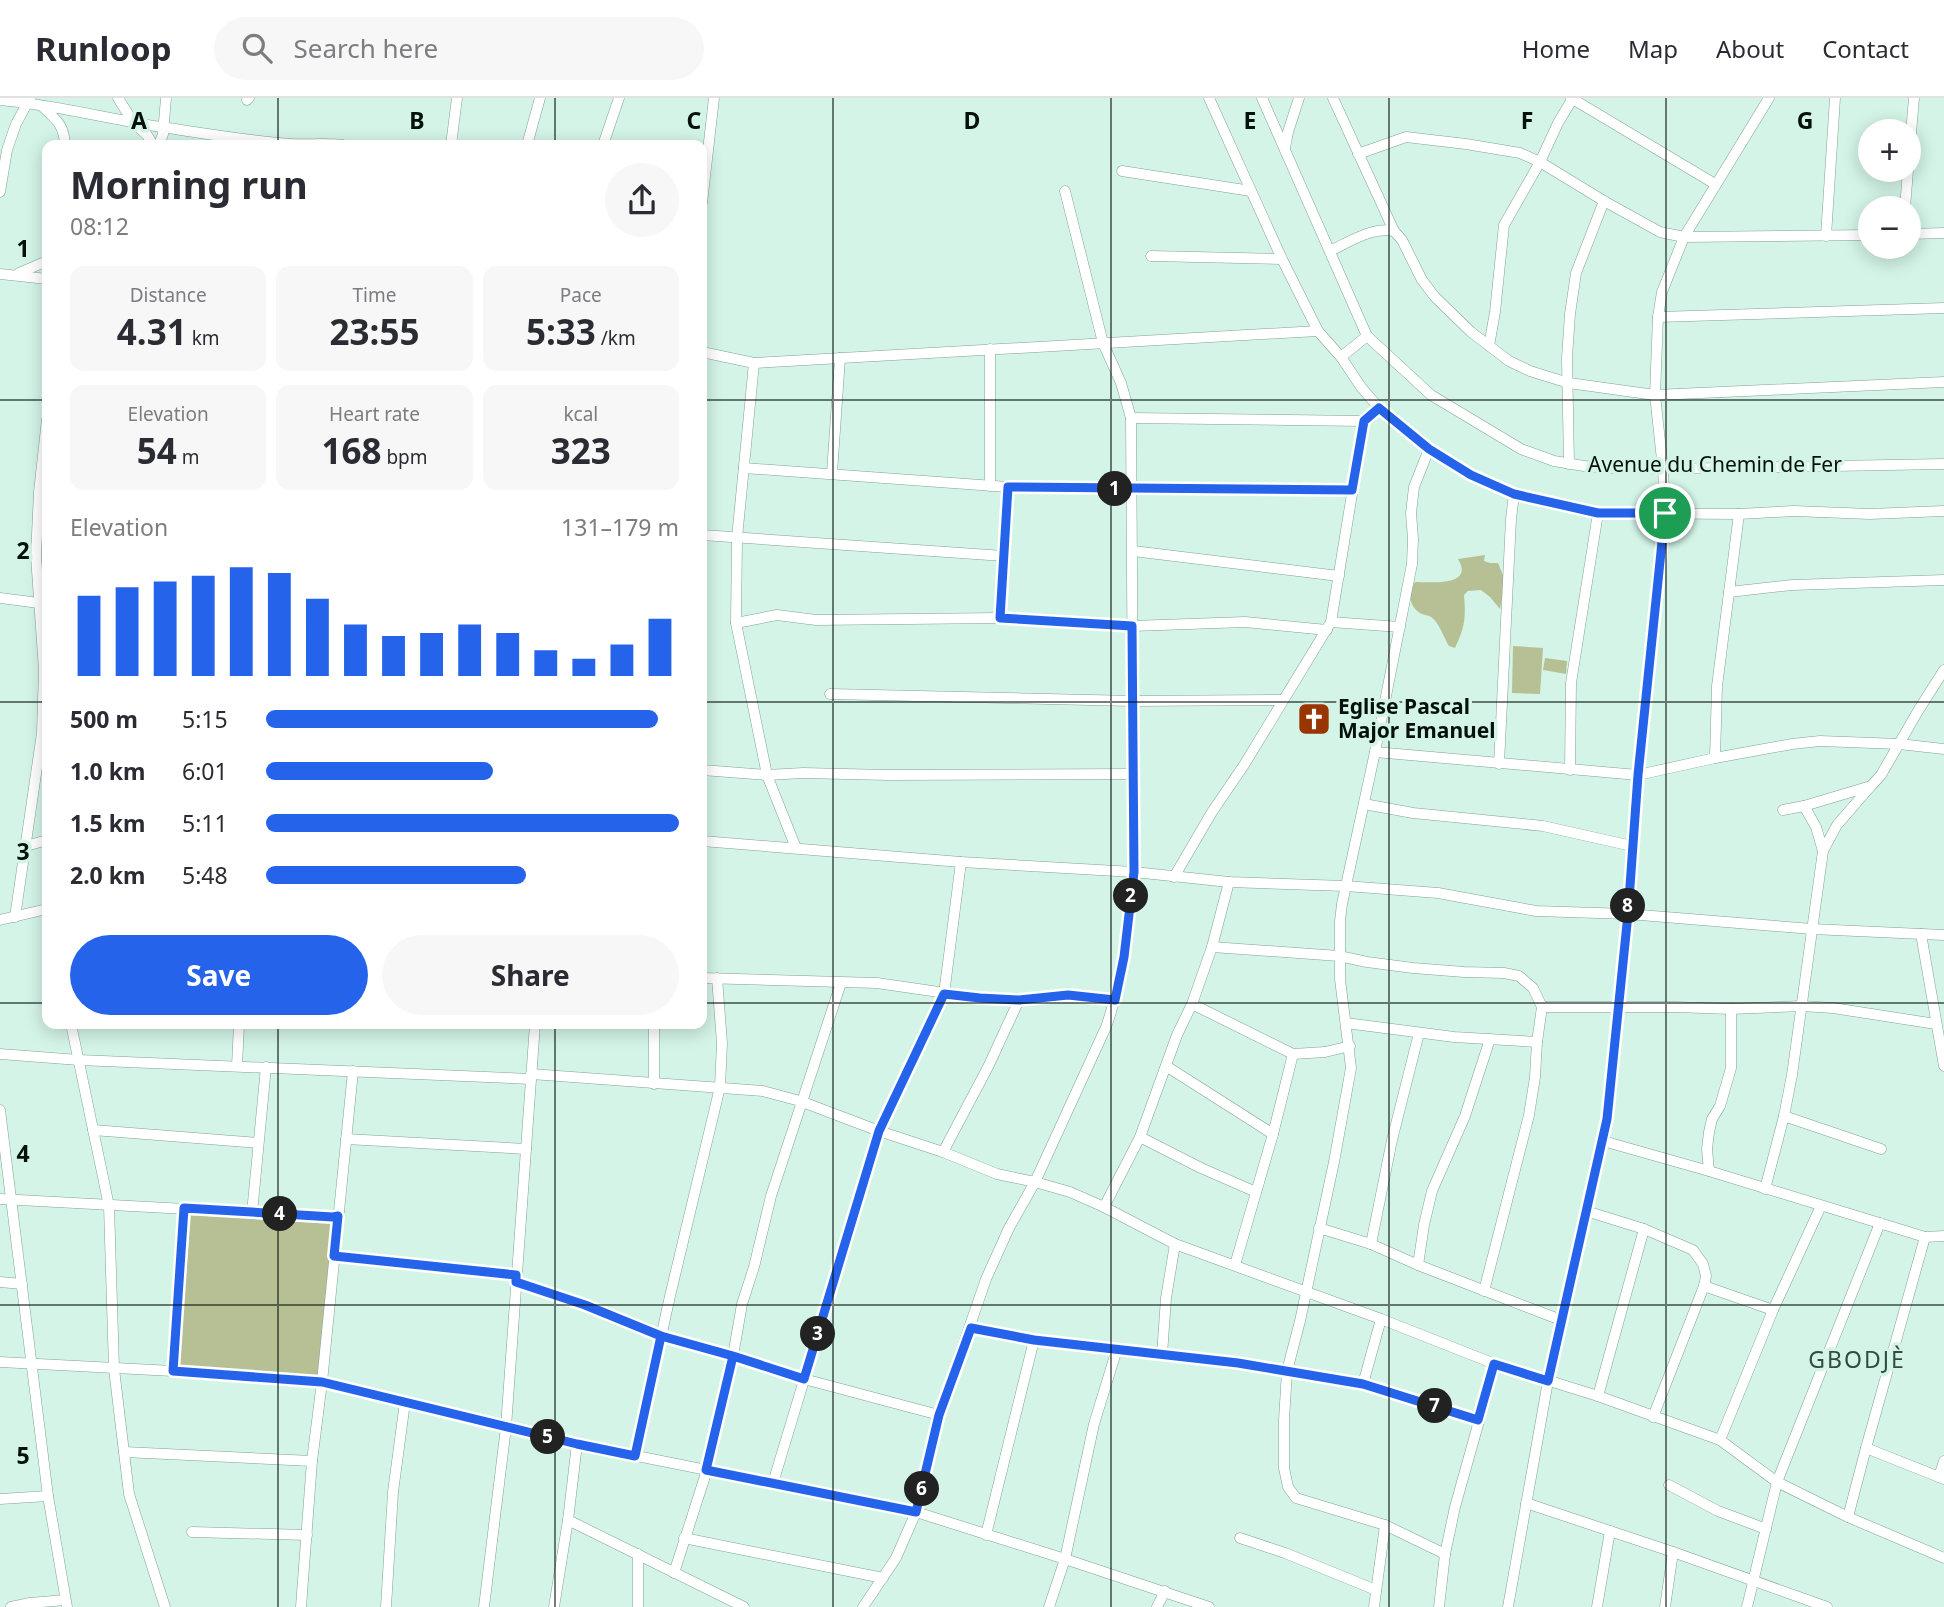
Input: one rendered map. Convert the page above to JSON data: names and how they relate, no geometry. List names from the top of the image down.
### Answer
{
  "streets": {
    "street": ["Avenue du Chemin de Fer"]
  },
  "districts": ["GBODJÈ"],
  "places": {
    "church": ["Eglise Pascal Major Emanuel"]
  },
  "page": {
    "header": "Runloop",
    "search": "Search here",
    "nav": [
      "Home",
      "Map",
      "About",
      "Contact"
    ],
    "map_buttons": ["+", "−"],
    "heading": ["Morning run", "08:12"],
    "stats": [
      ["Distance", "4.31 km"],
      ["Time", "23:55"],
      ["Pace", "5:33 /km"],
      ["Elevation", "54 m"],
      ["Heart rate", "168 bpm"],
      ["kcal", "323"]
    ],
    "pins": [
      "1",
      "2",
      "8",
      "4",
      "3",
      "7",
      "5",
      "6"
    ],
    "chart": ["Elevation", "131–179 m"],
    "list": [
      {
        "name": "500 m",
        "note": "5:15"
      },
      {
        "name": "1.0 km",
        "note": "6:01"
      },
      {
        "name": "1.5 km",
        "note": "5:11"
      },
      {
        "name": "2.0 km",
        "note": "5:48"
      }
    ],
    "buttons": ["Save", "Share"]
  },
  "grid": {
    "columns": [
      "A",
      "B",
      "C",
      "D",
      "E",
      "F",
      "G"
    ],
    "rows": [
      "1",
      "2",
      "3",
      "4",
      "5"
    ]
  }
}
